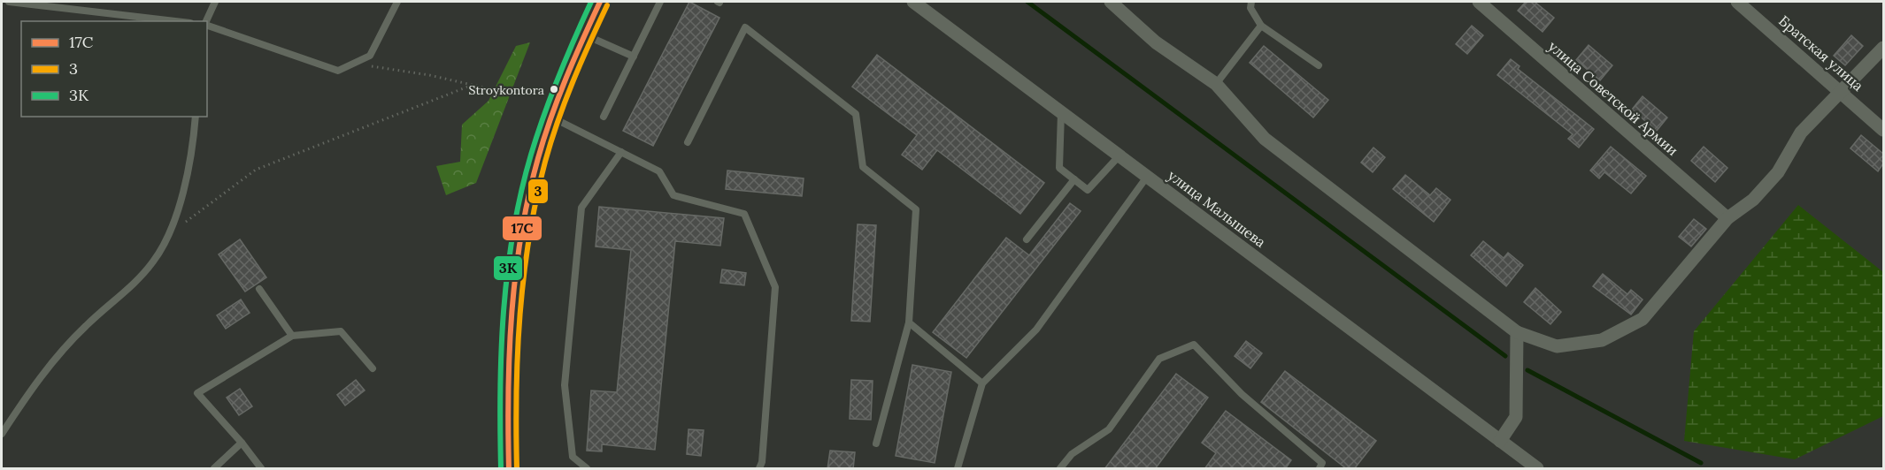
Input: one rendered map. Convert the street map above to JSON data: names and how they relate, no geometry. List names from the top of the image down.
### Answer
{
  "streets": {
    "street": ["Братская улица", "улица Советской Армии", "улица Малышева"]
  },
  "places": ["Stroykontora"],
  "lines": ["transit line 17С", "transit line 3К", "transit line 3"],
  "legend": ["17С", "3", "3К"]
}
